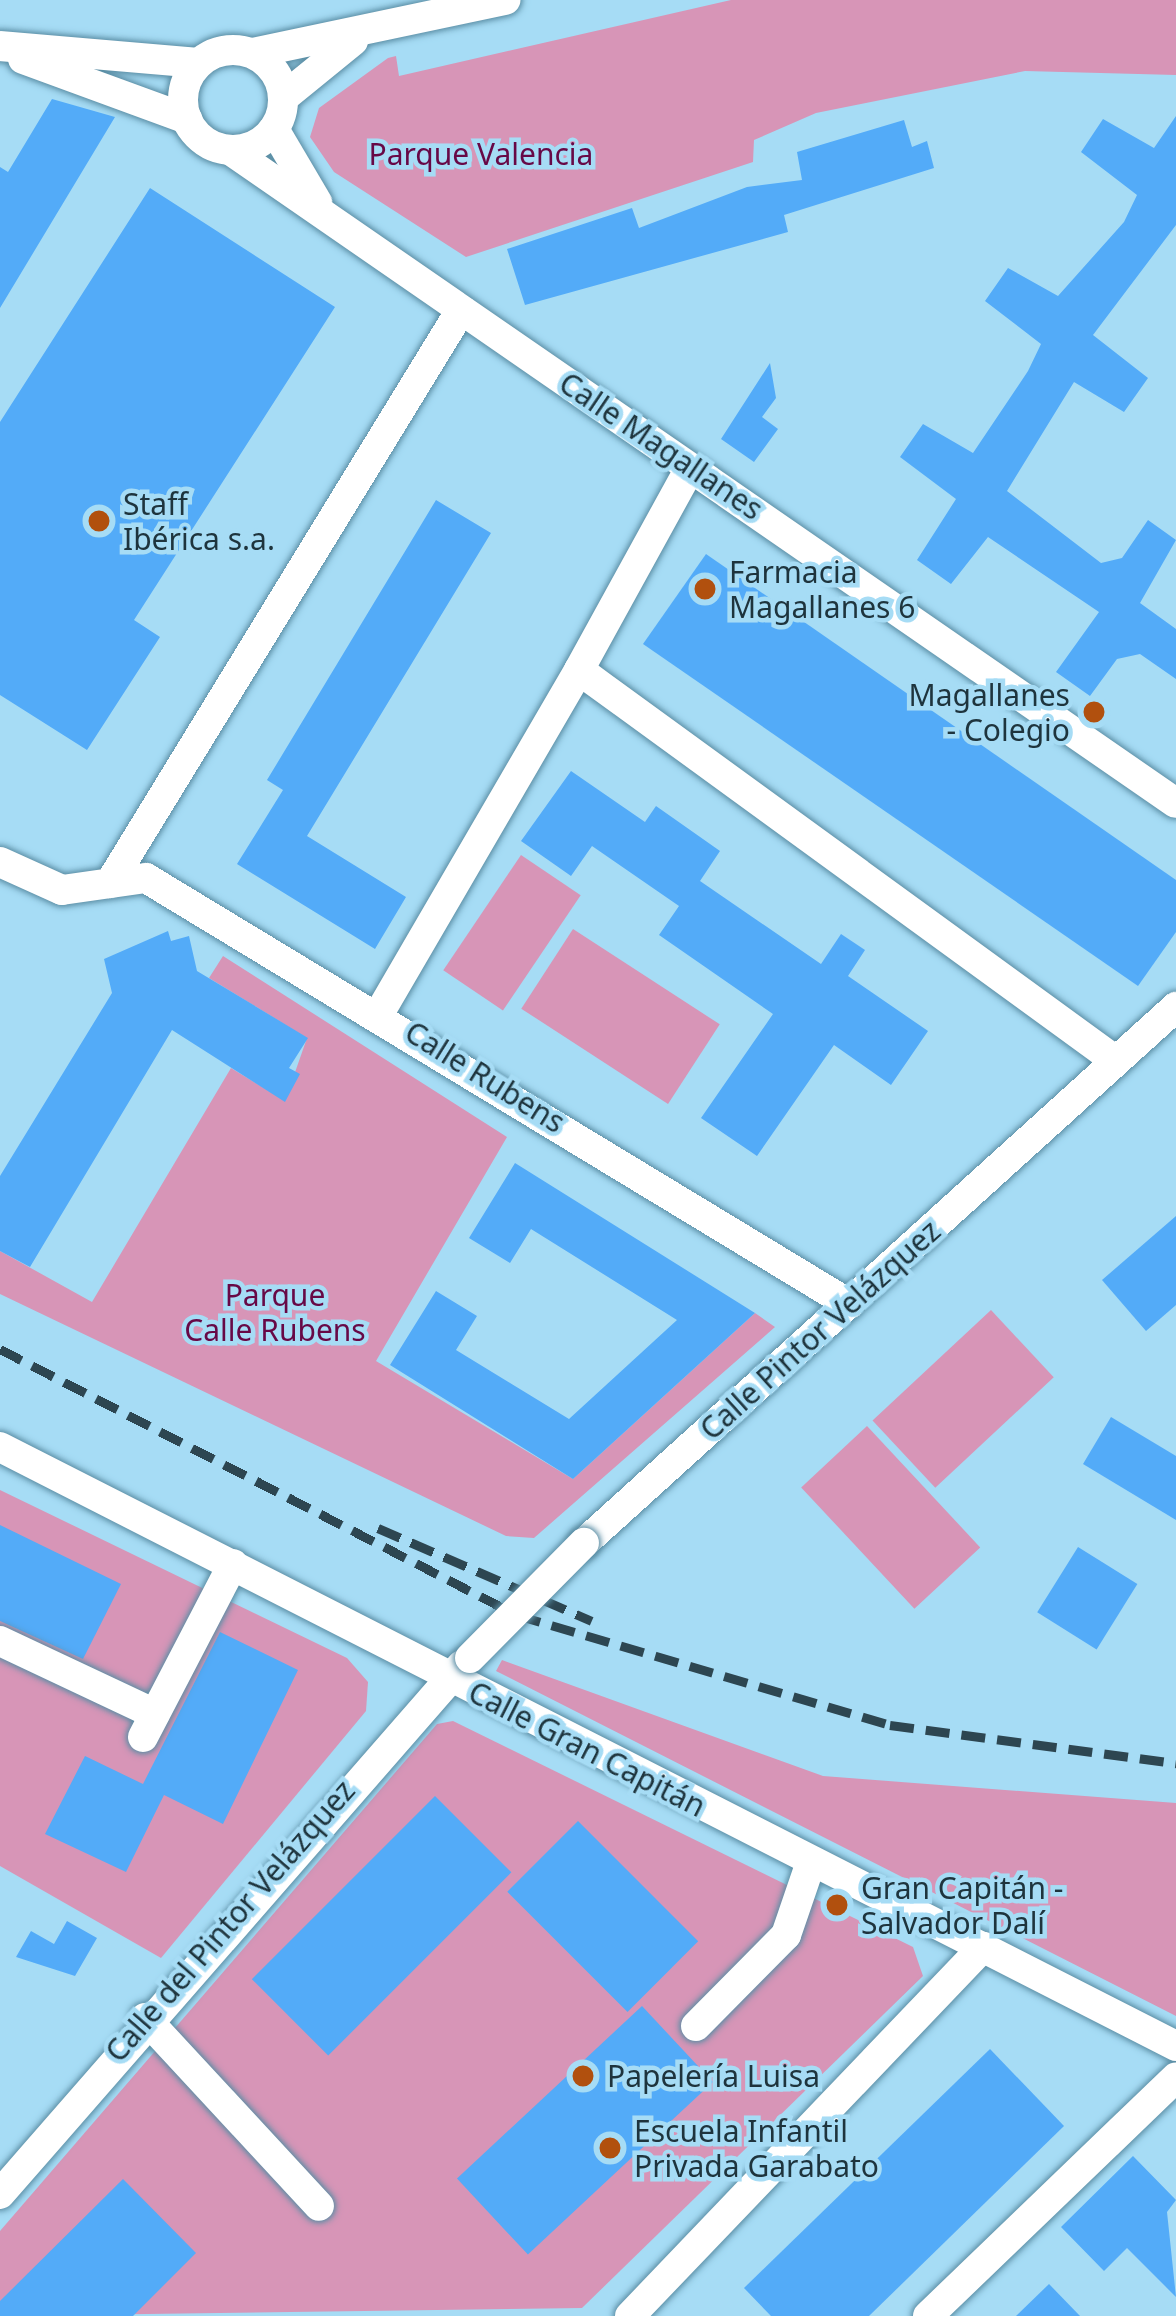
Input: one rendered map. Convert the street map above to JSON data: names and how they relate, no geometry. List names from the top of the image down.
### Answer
{
  "streets": {
    "street": [
      "Calle Magallanes",
      "Calle Rubens",
      "Calle Pintor Velázquez",
      "Calle Gran Capitán",
      "Calle del Pintor Velázquez"
    ]
  },
  "crossings": [
    ["Calle Rubens", "Calle Pintor Velázquez"],
    ["Calle Pintor Velázquez", "Calle Gran Capitán"],
    ["Calle Pintor Velázquez", "Calle del Pintor Velázquez"],
    ["Calle Gran Capitán", "Calle del Pintor Velázquez"]
  ],
  "parks": ["Parque Valencia", "Parque Calle Rubens"],
  "places": [
    "Staff Ibérica s.a.",
    "Farmacia Magallanes 6",
    "Magallanes - Colegio",
    "Gran Capitán - Salvador Dalí",
    "Papelería Luisa",
    "Escuela Infantil Privada Garabato"
  ]
}
